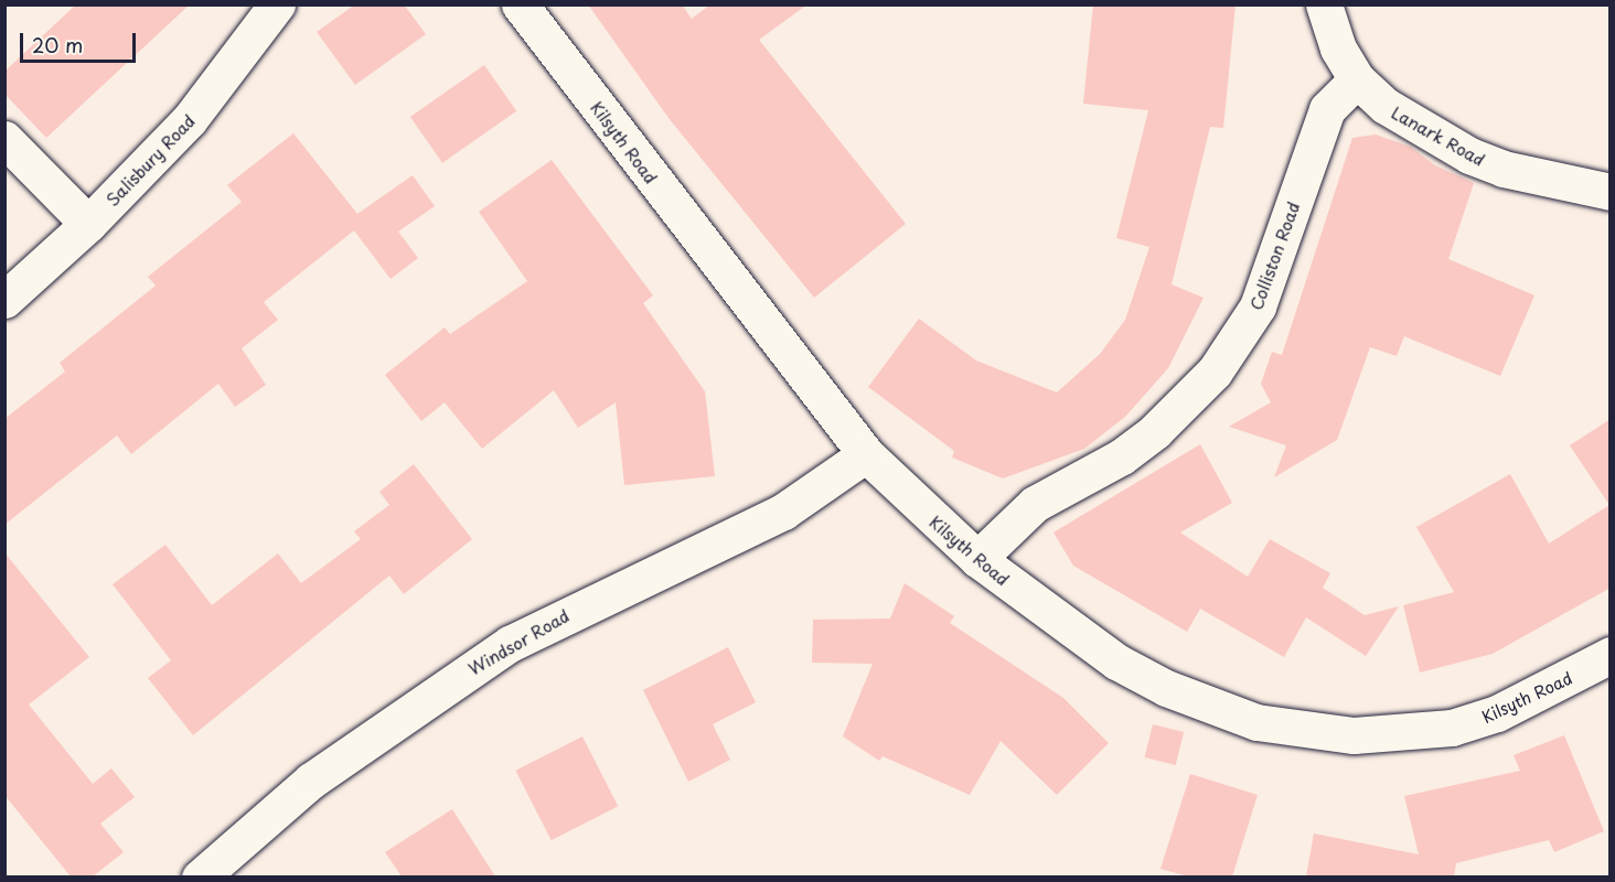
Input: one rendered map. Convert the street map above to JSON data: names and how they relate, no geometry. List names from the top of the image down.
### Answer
{
  "streets": {
    "street": [
      "Lanark Road",
      "Kilsyth Road",
      "Salisbury Road",
      "Colliston Road",
      "Windsor Road"
    ]
  },
  "crossings": [
    ["Lanark Road", "Colliston Road"],
    ["Kilsyth Road", "Colliston Road"],
    ["Kilsyth Road", "Windsor Road"]
  ],
  "scale_bar": "20 m"
}
